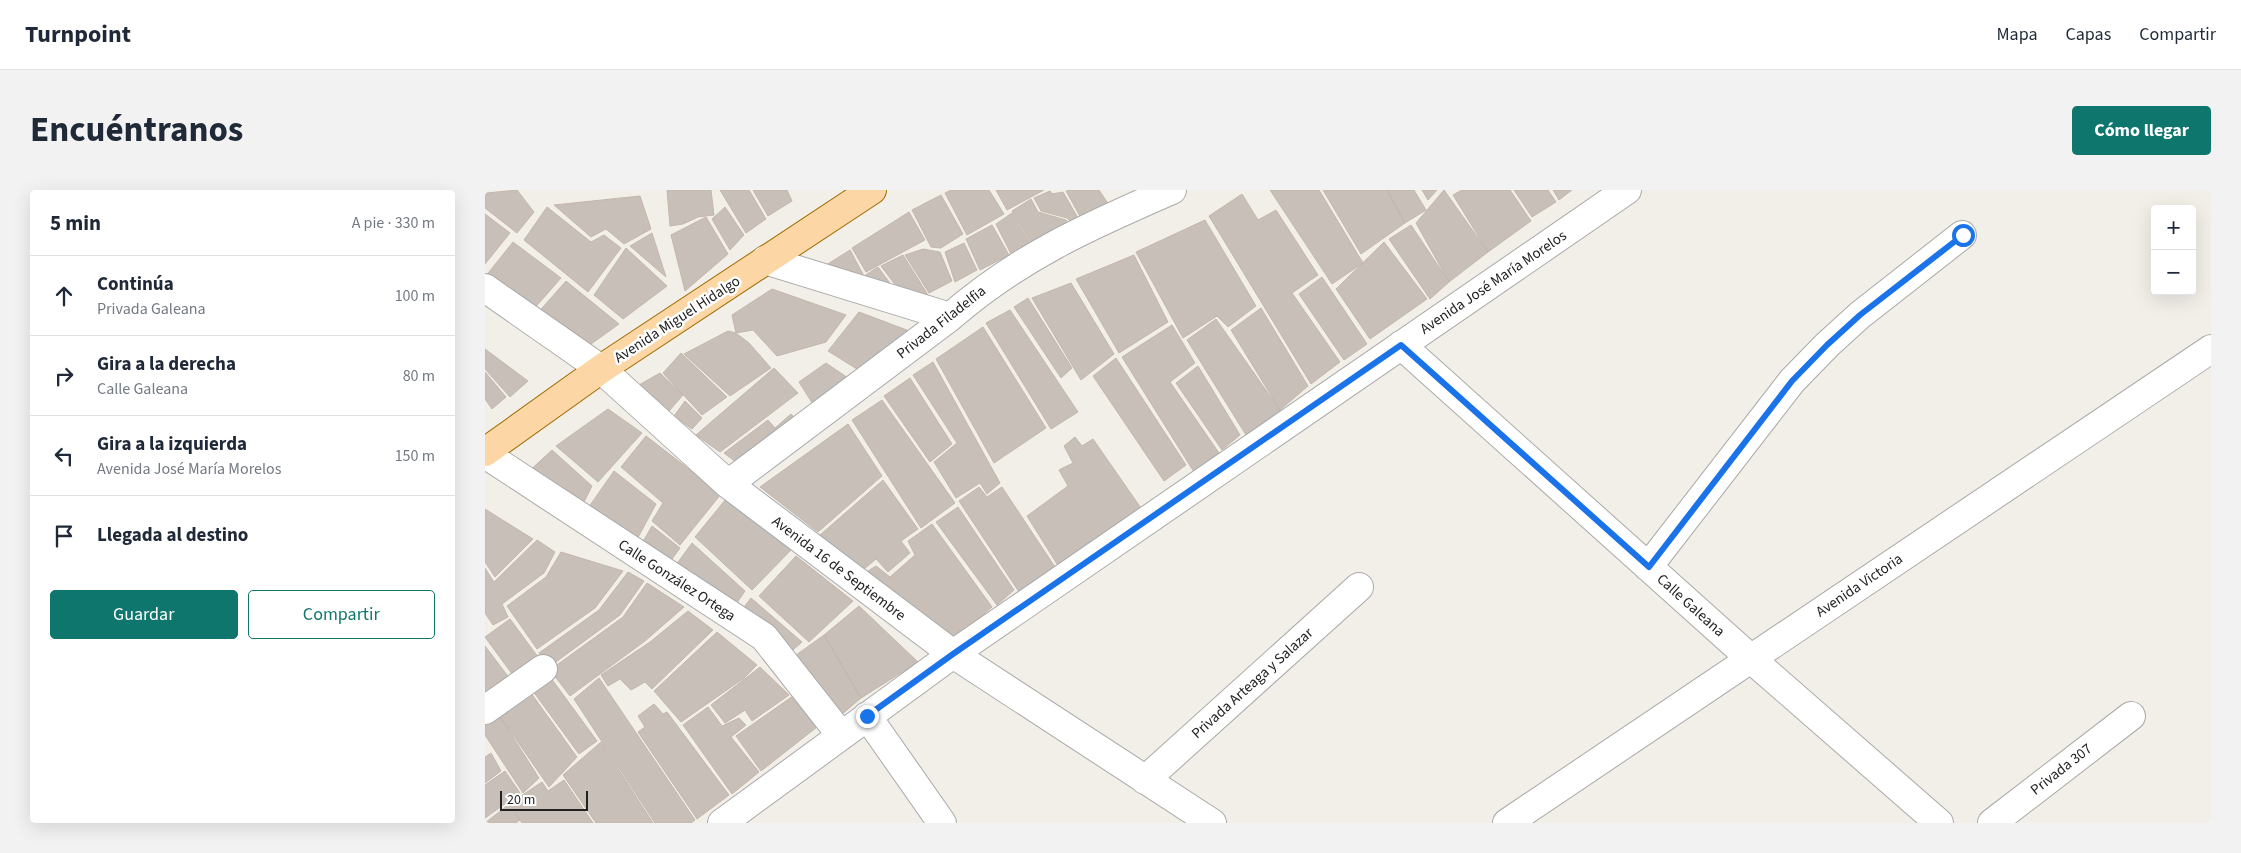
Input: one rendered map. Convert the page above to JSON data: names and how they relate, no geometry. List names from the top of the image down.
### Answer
{
  "streets": {
    "main road": ["Avenida Miguel Hidalgo"],
    "street": [
      "Avenida José María Morelos",
      "Privada Filadelfia",
      "Avenida 16 de Septiembre",
      "Calle González Ortega",
      "Avenida Victoria",
      "Calle Galeana",
      "Privada Arteaga y Salazar",
      "Privada 307"
    ]
  },
  "crossings": [
    ["Avenida José María Morelos", "Avenida 16 de Septiembre"],
    ["Avenida José María Morelos", "Calle González Ortega"],
    ["Avenida José María Morelos", "Calle Galeana"],
    ["Avenida Miguel Hidalgo", "Avenida 16 de Septiembre"],
    ["Avenida Miguel Hidalgo", "Calle González Ortega"],
    ["Privada Filadelfia", "Avenida 16 de Septiembre"],
    ["Avenida 16 de Septiembre", "Privada Arteaga y Salazar"],
    ["Avenida Victoria", "Calle Galeana"]
  ],
  "scale_bar": "20 m",
  "page": {
    "header": "Turnpoint",
    "nav": ["Mapa", "Capas", "Compartir"],
    "title": "Encuéntranos",
    "buttons": [
      "Cómo llegar",
      ["Guardar", "Compartir"]
    ],
    "heading": ["5 min", "A pie · 330 m"],
    "map_buttons": ["+", "−"],
    "list": [
      ["Continúa", "Privada Galeana", "100 m"],
      ["Gira a la derecha", "Calle Galeana", "80 m"],
      ["Gira a la izquierda", "Avenida José María Morelos", "150 m"],
      "Llegada al destino"
    ],
    "scale": "20 m"
  }
}
